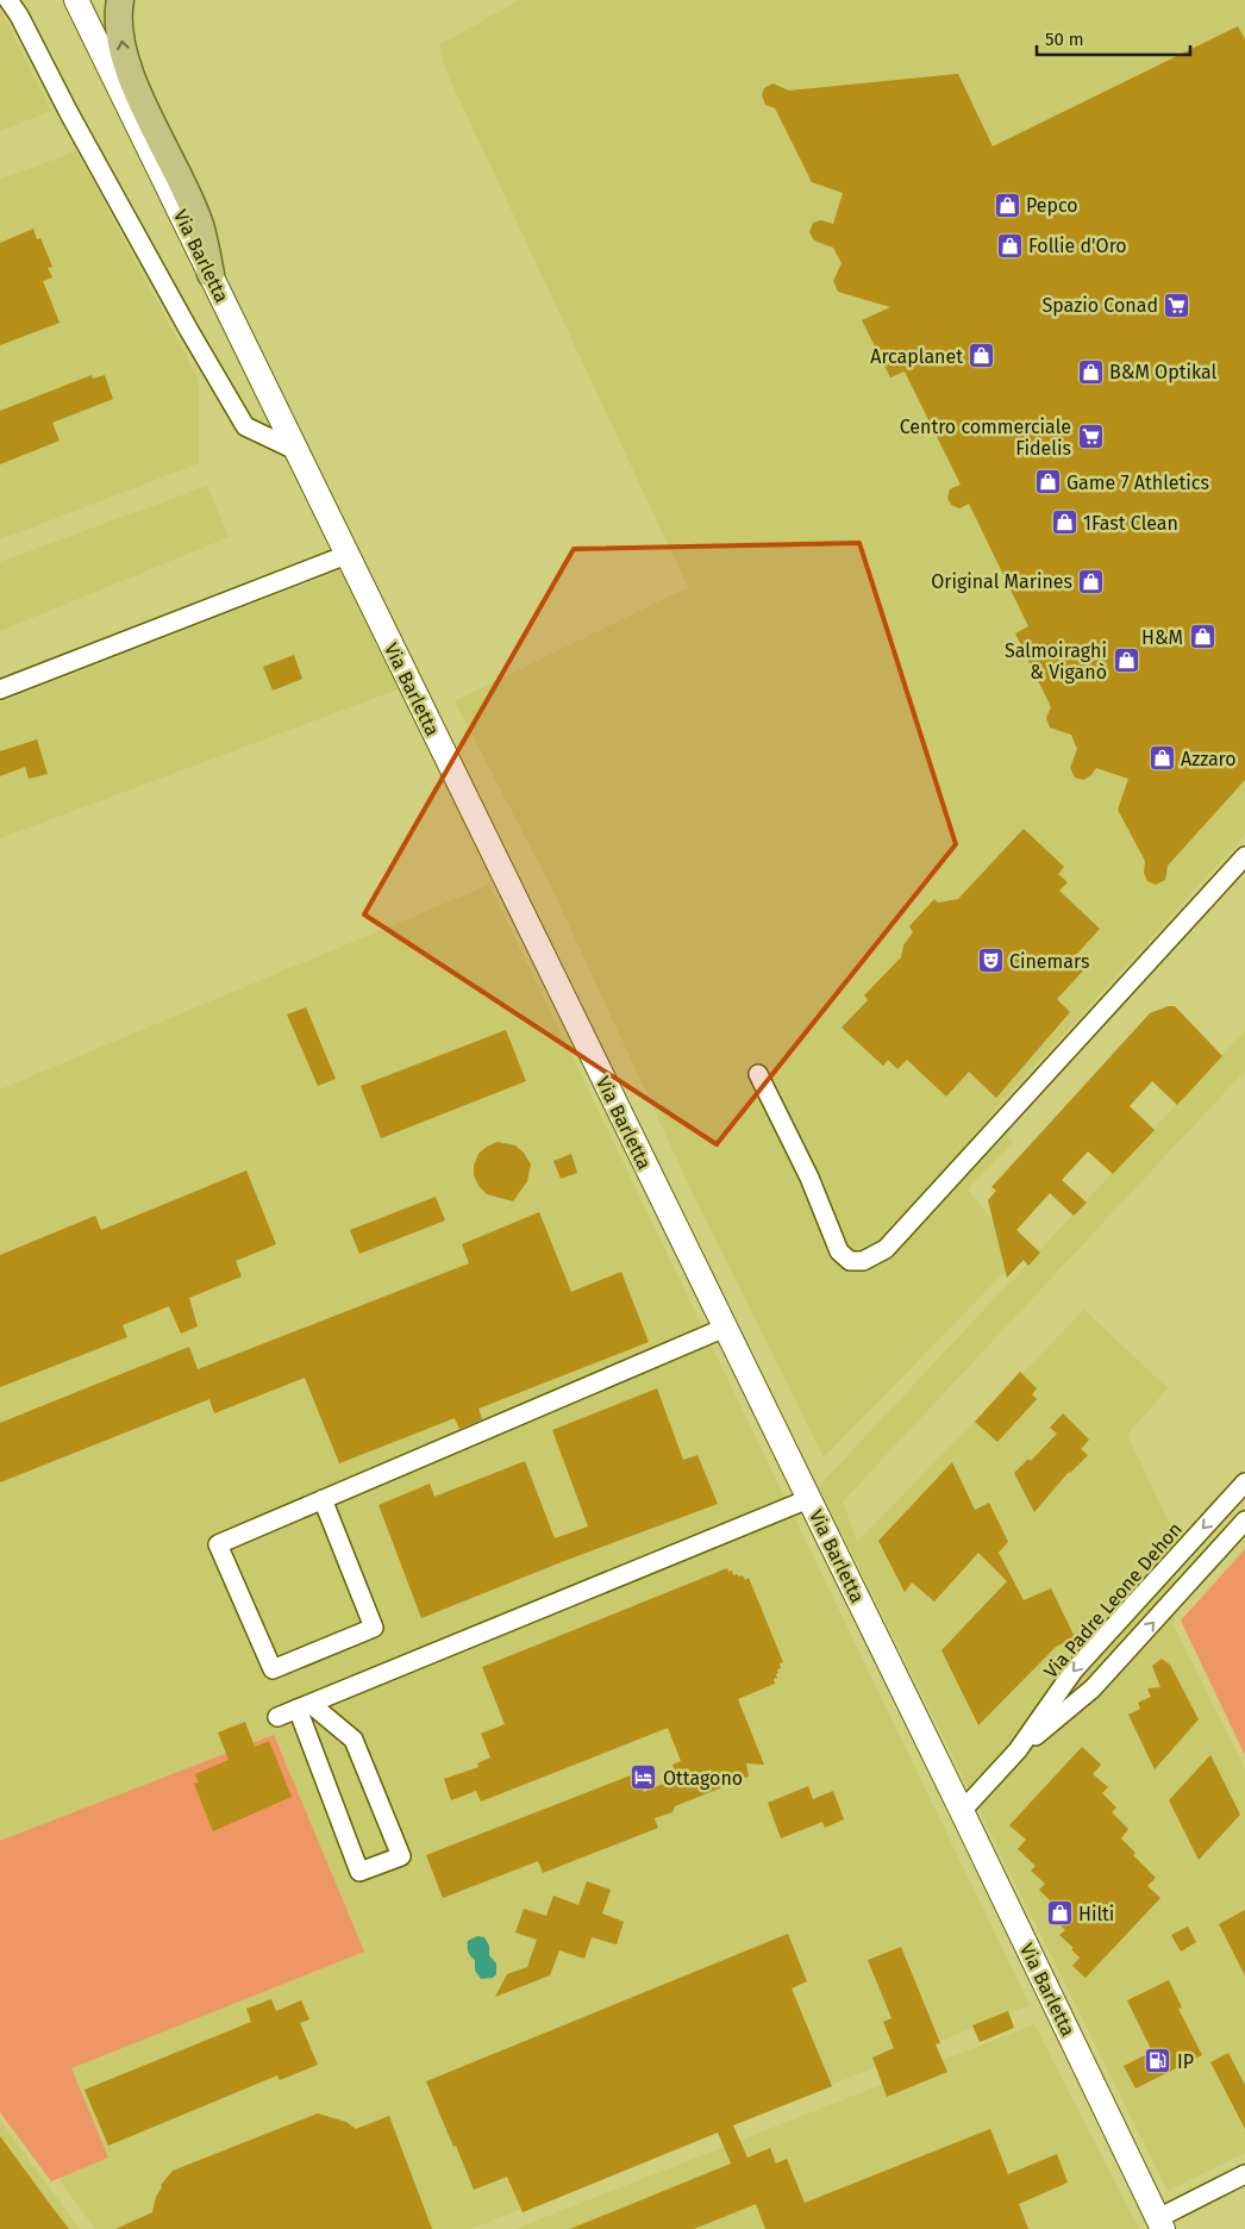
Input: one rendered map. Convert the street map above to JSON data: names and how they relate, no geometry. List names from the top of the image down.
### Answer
{
  "streets": {
    "main road": ["Via Barletta"],
    "street": ["Via Padre Leone Dehon"]
  },
  "crossings": [
    ["Via Barletta", "Via Padre Leone Dehon"]
  ],
  "places": {
    "shop": [
      "Pepco",
      "Follie d'Oro",
      "Arcaplanet",
      "B&M Optikal",
      "Game 7 Athletics",
      "1Fast Clean",
      "Original Marines",
      "H&M",
      "Salmoiraghi & Viganò",
      "Azzaro",
      "Hilti"
    ],
    "supermarket": ["Spazio Conad", "Centro commerciale Fidelis"],
    "theatre": ["Cinemars"],
    "hotel": ["Ottagono"],
    "fuel station": ["IP"]
  },
  "scale_bar": "50 m"
}
